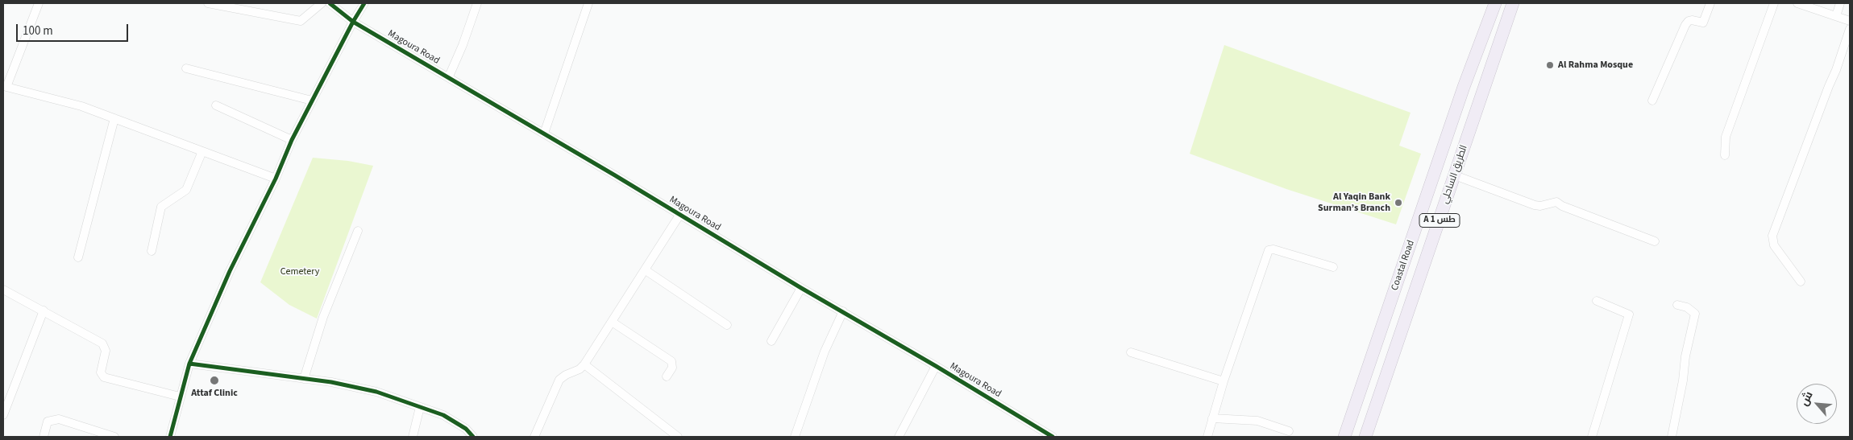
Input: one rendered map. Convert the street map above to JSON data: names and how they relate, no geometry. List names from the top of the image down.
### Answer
{
  "streets": {
    "highway": ["الطريق الساحلي", "A 1 طس", "Coastal Road"],
    "street": ["Magoura Road"]
  },
  "parks": ["Cemetery"],
  "places": ["Al Rahma Mosque", "Al Yaqin Bank Surman’s Branch", "Attaf Clinic"],
  "scale_bar": "100 m",
  "north": "top left"
}
